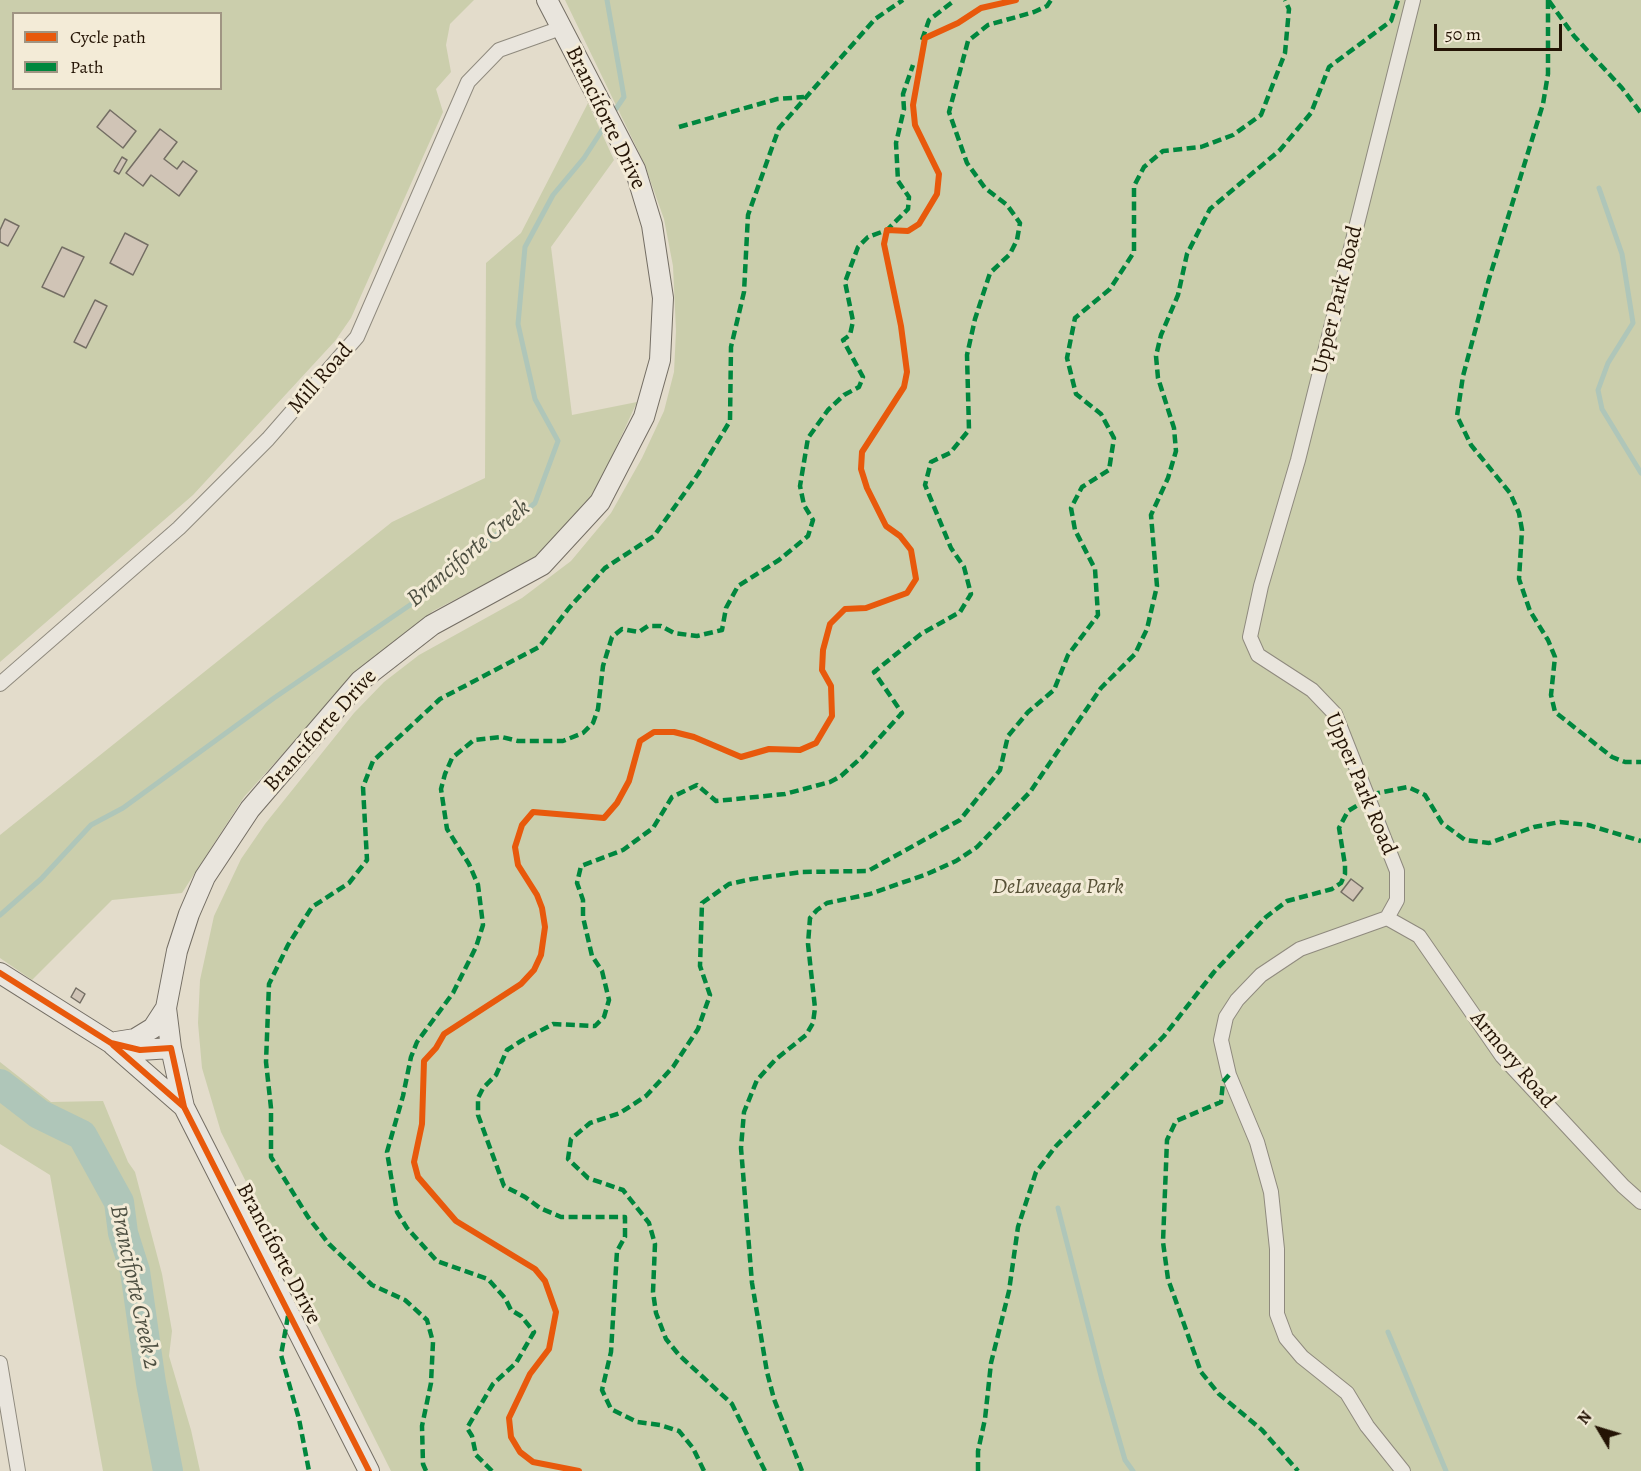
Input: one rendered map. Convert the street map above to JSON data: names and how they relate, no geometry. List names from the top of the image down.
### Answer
{
  "streets": {
    "street": [
      "Branciforte Drive",
      "Upper Park Road",
      "Mill Road",
      "Armory Road"
    ]
  },
  "crossings": [
    ["Branciforte Drive", "Mill Road"],
    ["Upper Park Road", "Armory Road"]
  ],
  "water": ["Branciforte Creek", "Branciforte Creek 2"],
  "parks": ["DeLaveaga Park"],
  "legend": ["Cycle path", "Path"],
  "scale_bar": "50 m",
  "north": "top left"
}
